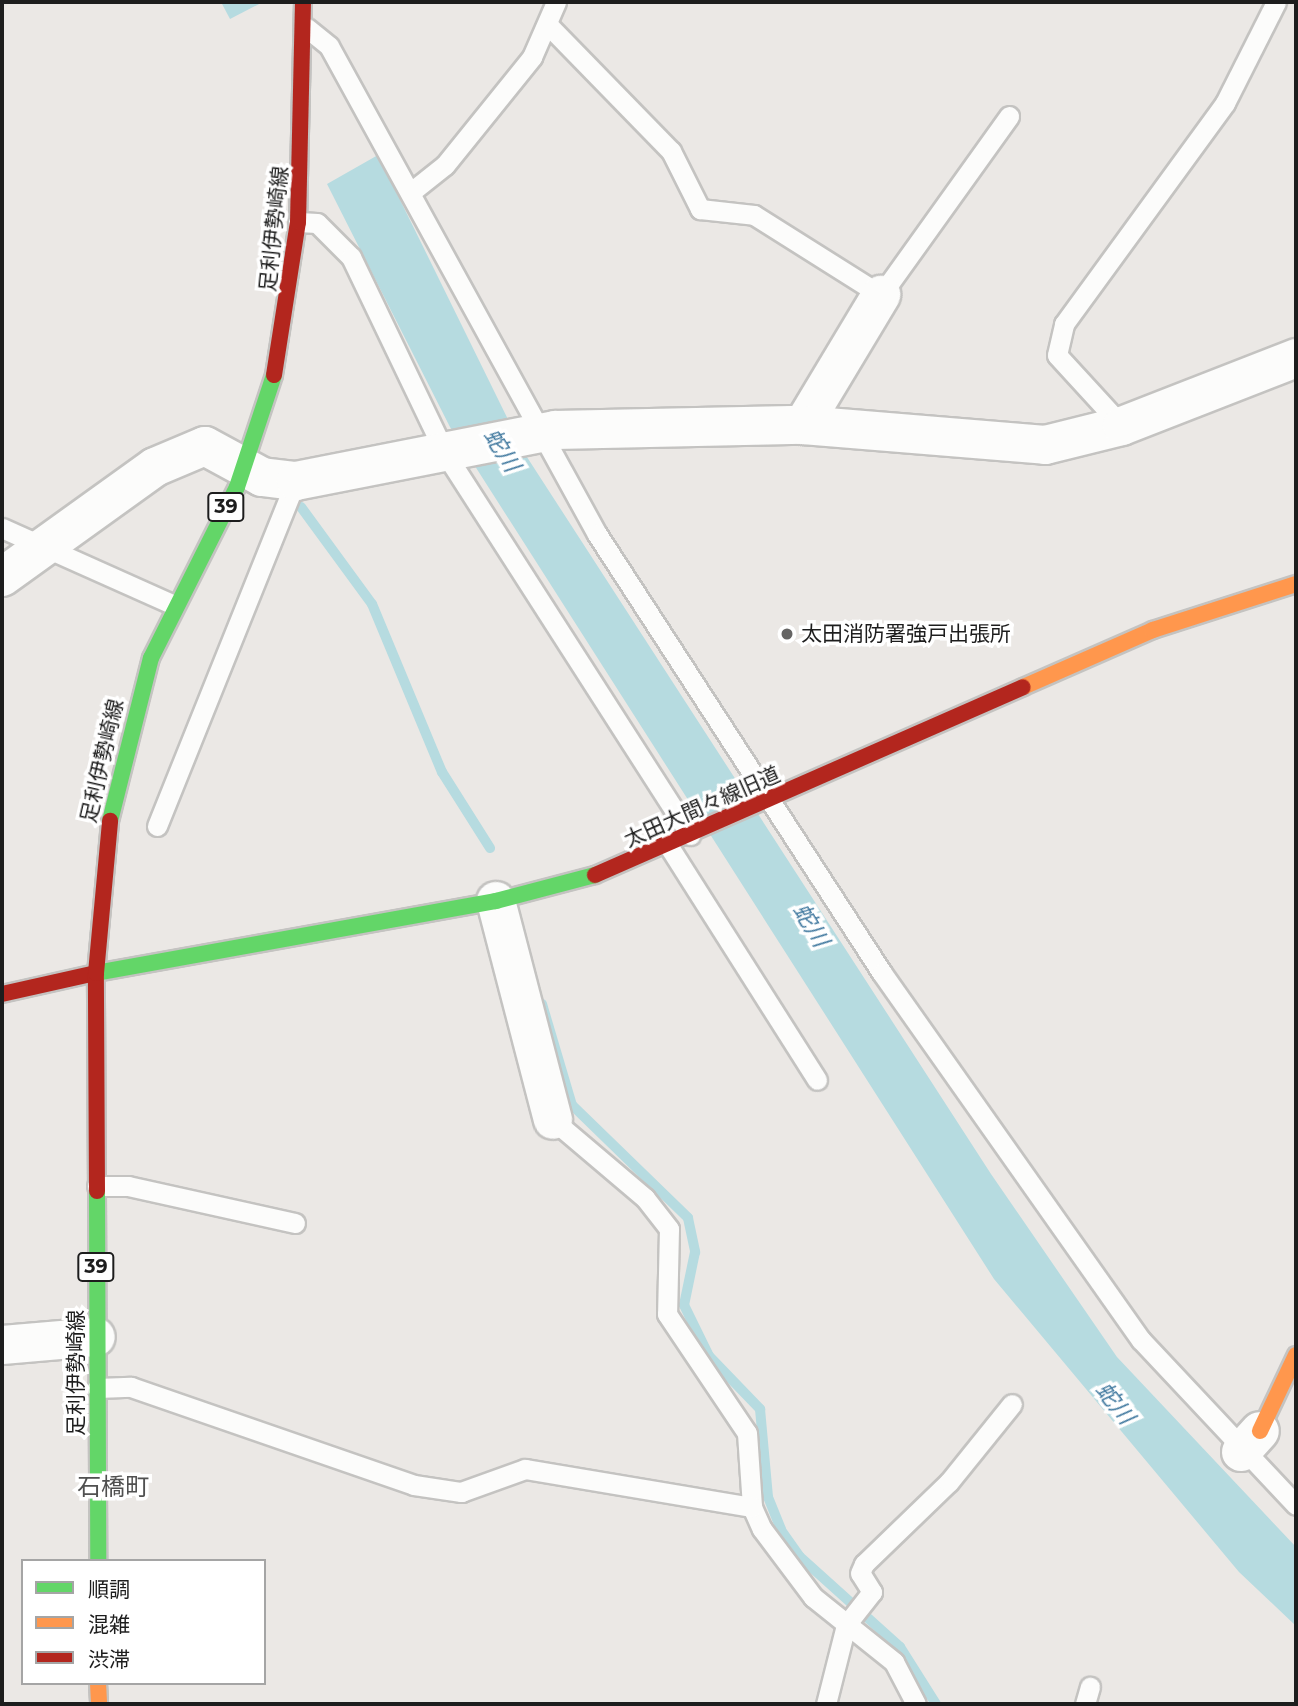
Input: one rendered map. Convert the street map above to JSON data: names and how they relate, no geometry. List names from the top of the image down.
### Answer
{
  "streets": {
    "main road": ["足利伊勢崎線", "39", "太田大間々線旧道"]
  },
  "crossings": [
    ["足利伊勢崎線", "太田大間々線旧道"]
  ],
  "districts": ["石橋町"],
  "water": ["蛇川"],
  "places": ["太田消防署強戸出張所"],
  "legend": ["順調", "混雑", "渋滞"]
}
